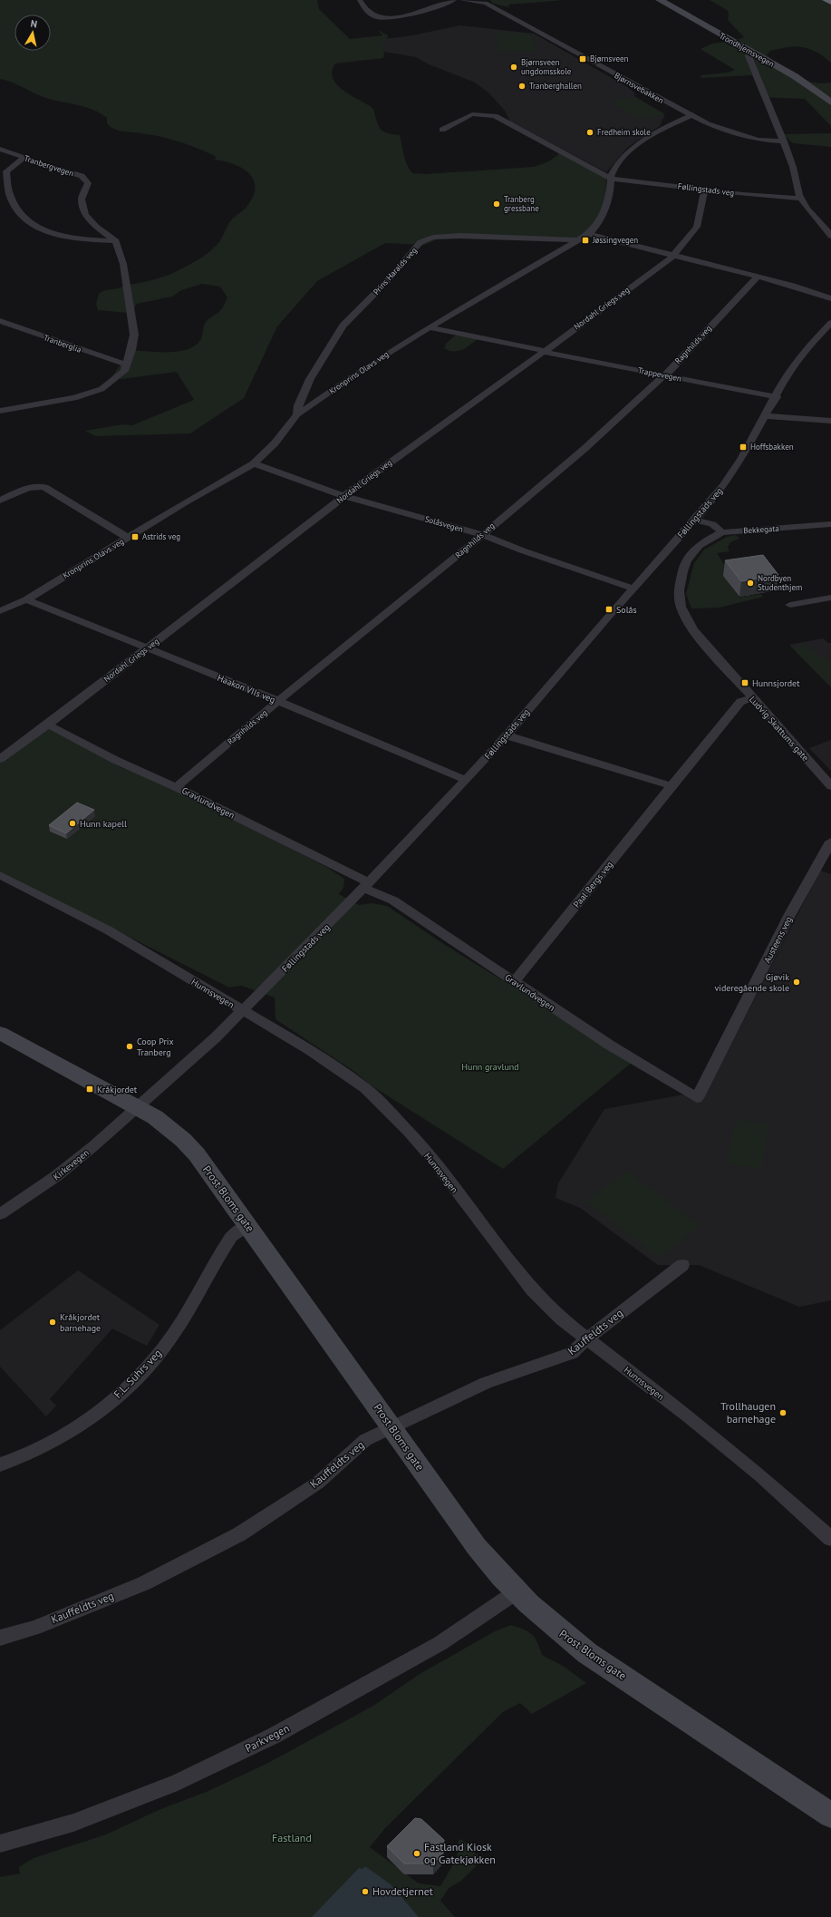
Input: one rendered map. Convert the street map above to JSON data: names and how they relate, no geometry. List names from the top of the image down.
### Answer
{
  "streets": {
    "main road": ["Trondhjemsvegen", "Prost Bloms gate"],
    "street": [
      "Bjørnsvebakken",
      "Tranbergvegen",
      "Føllingstads veg",
      "Prins Haralds veg",
      "Nordahl Griegs veg",
      "Tranberglia",
      "Ragnhilds veg",
      "Kronprins Olavs veg",
      "Trappevegen",
      "Solåsvegen",
      "Bekkegata",
      "Haakon VIIs veg",
      "Ludvig Skattums gate",
      "Gravlundvegen",
      "Paal Bergs veg",
      "Austeens veg",
      "Hunnsvegen",
      "Kirkevegen",
      "Kauffeldts veg",
      "F.L. Suhrs veg",
      "Parkvegen"
    ]
  },
  "crossings": [
    ["Bjørnsvebakken", "Kronprins Olavs veg"],
    ["Føllingstads veg", "Nordahl Griegs veg"],
    ["Føllingstads veg", "Kronprins Olavs veg"],
    ["Føllingstads veg", "Trappevegen"],
    ["Føllingstads veg", "Solåsvegen"],
    ["Føllingstads veg", "Haakon VIIs veg"],
    ["Føllingstads veg", "Gravlundvegen"],
    ["Føllingstads veg", "Hunnsvegen"],
    ["Føllingstads veg", "Kirkevegen"],
    ["Føllingstads veg", "Prost Bloms gate"],
    ["Prins Haralds veg", "Kronprins Olavs veg"],
    ["Nordahl Griegs veg", "Trappevegen"],
    ["Nordahl Griegs veg", "Solåsvegen"],
    ["Nordahl Griegs veg", "Haakon VIIs veg"],
    ["Nordahl Griegs veg", "Gravlundvegen"],
    ["Ragnhilds veg", "Trappevegen"],
    ["Ragnhilds veg", "Solåsvegen"],
    ["Ragnhilds veg", "Haakon VIIs veg"],
    ["Ragnhilds veg", "Gravlundvegen"],
    ["Kronprins Olavs veg", "Trappevegen"],
    ["Kronprins Olavs veg", "Solåsvegen"],
    ["Kronprins Olavs veg", "Haakon VIIs veg"],
    ["Bekkegata", "Ludvig Skattums gate"],
    ["Ludvig Skattums gate", "Paal Bergs veg"],
    ["Gravlundvegen", "Paal Bergs veg"],
    ["Gravlundvegen", "Austeens veg"],
    ["Hunnsvegen", "Kauffeldts veg"],
    ["Kirkevegen", "Prost Bloms gate"],
    ["Prost Bloms gate", "Kauffeldts veg"],
    ["Prost Bloms gate", "F.L. Suhrs veg"],
    ["Prost Bloms gate", "Parkvegen"]
  ],
  "parks": ["Hunn gravlund", "Fastland"],
  "places": {
    "transit": [
      "Bjørnsveen",
      "Jøssingvegen",
      "Hoffsbakken",
      "Astrids veg",
      "Solås",
      "Hunnsjordet",
      "Kråkjordet"
    ],
    "other": [
      "Bjørnsveen ungdomsskole",
      "Tranberghallen",
      "Fredheim skole",
      "Tranberg gressbane",
      "Nordbyen Studenthjem",
      "Hunn kapell",
      "Gjøvik videregående skole",
      "Coop Prix Tranberg",
      "Kråkjordet barnehage",
      "Trollhaugen barnehage",
      "Fastland Kiosk og Gatekjøkken",
      "Hovdetjernet"
    ]
  },
  "north": "top"
}
